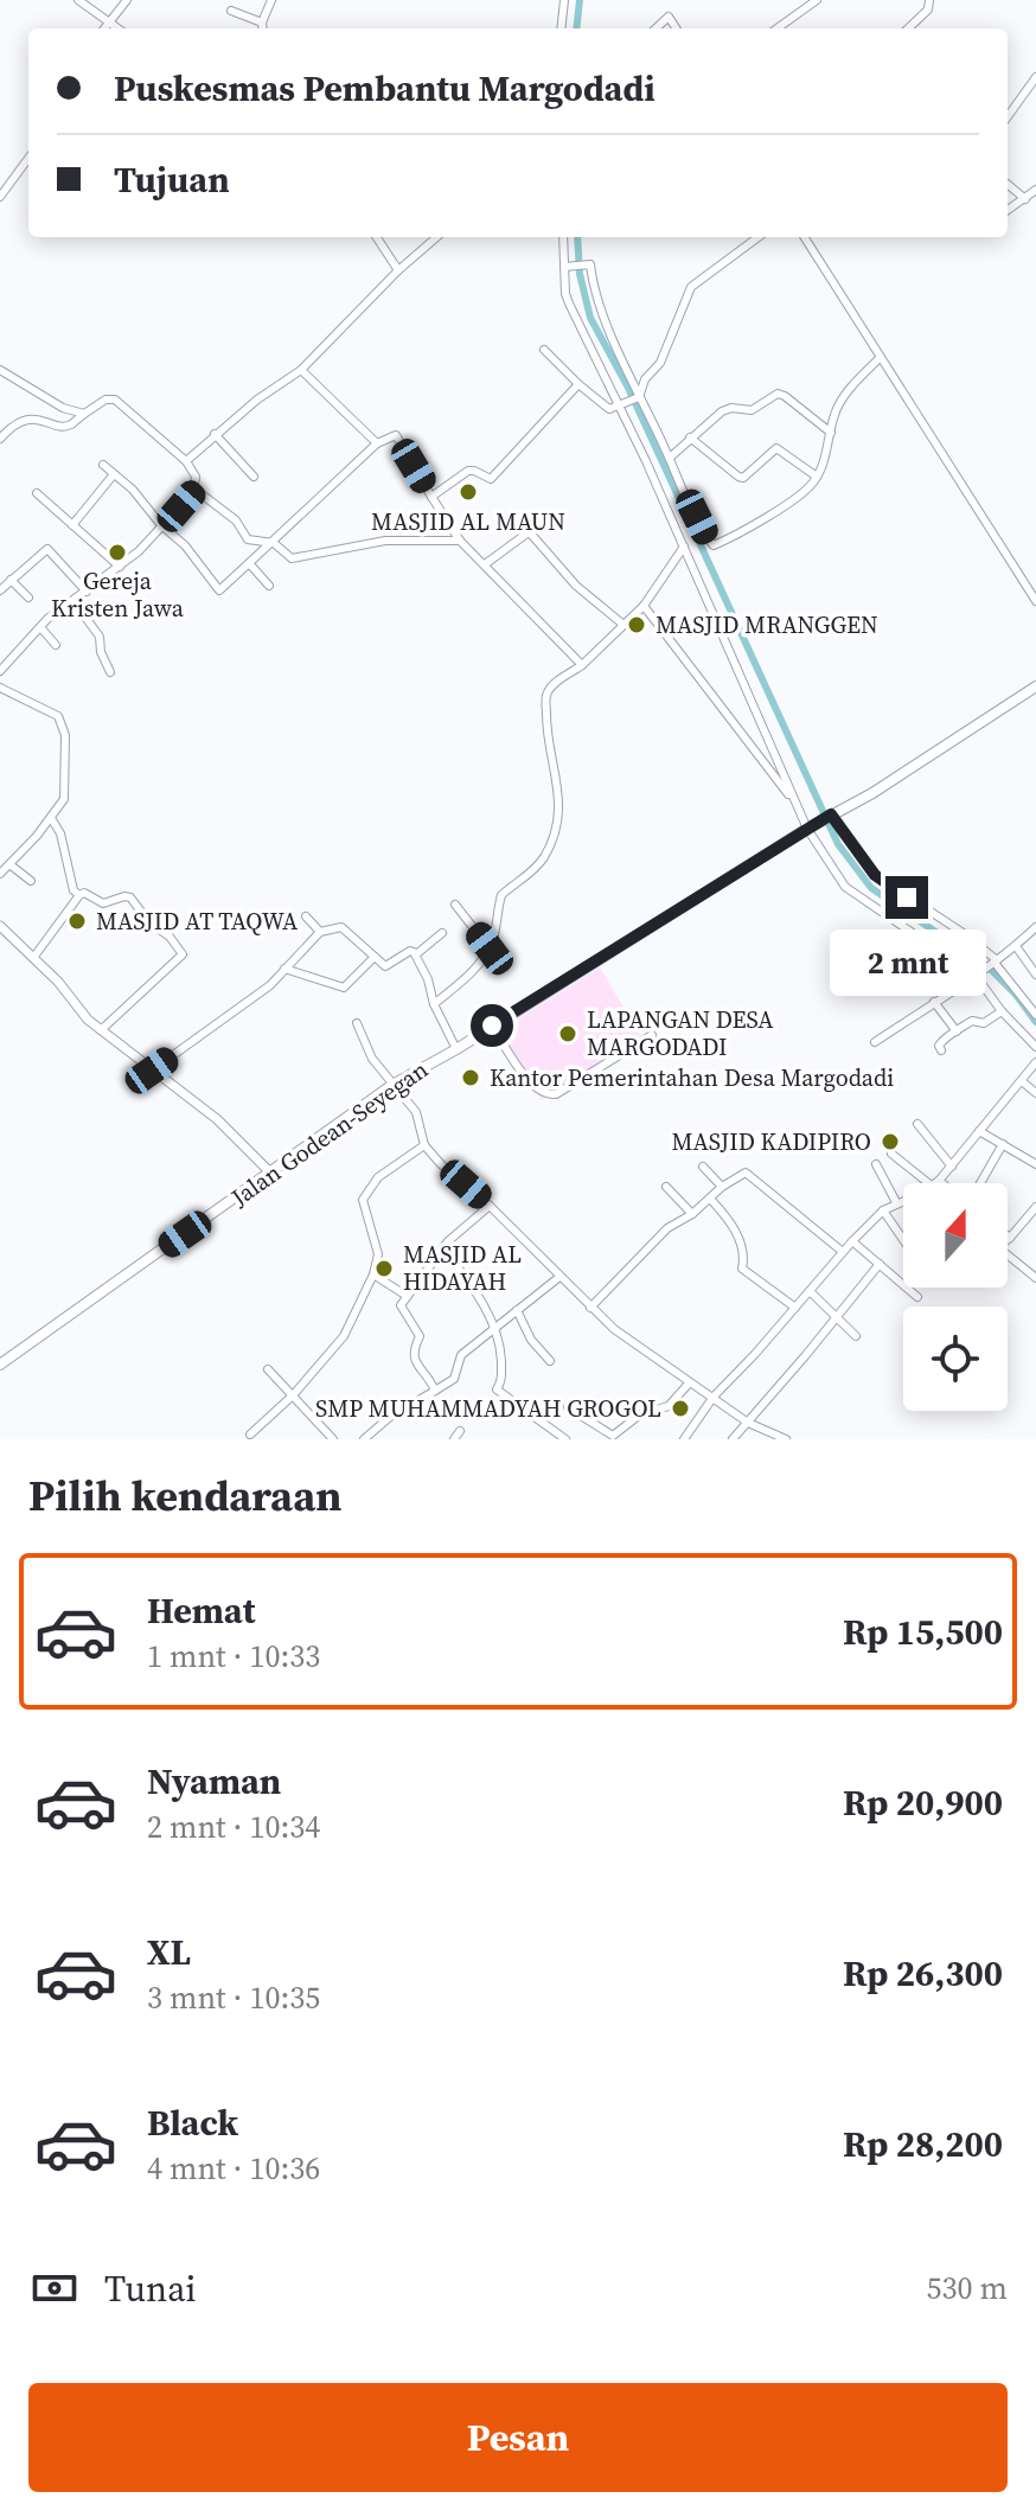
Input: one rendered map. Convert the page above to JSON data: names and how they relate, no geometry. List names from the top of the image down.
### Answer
{
  "streets": {
    "main road": ["Jalan Godean-Seyegan"]
  },
  "places": [
    "MASJID AL MAUN",
    "Gereja Kristen Jawa",
    "MASJID MRANGGEN",
    "MASJID AT TAQWA",
    "LAPANGAN DESA MARGODADI",
    "Kantor Pemerintahan Desa Margodadi",
    "MASJID KADIPIRO",
    "MASJID AL HIDAYAH",
    "SMP MUHAMMADYAH GROGOL"
  ],
  "north": "top",
  "page": {
    "banner": ["Puskesmas Pembantu Margodadi", "Tujuan"],
    "bubble": "2 mnt",
    "heading": "Pilih kendaraan",
    "list": [
      {
        "name": "Hemat",
        "note": "1 mnt · 10:33",
        "value": "Rp 15,500"
      },
      {
        "name": "Nyaman",
        "note": "2 mnt · 10:34",
        "value": "Rp 20,900"
      },
      {
        "name": "XL",
        "note": "3 mnt · 10:35",
        "value": "Rp 26,300"
      },
      {
        "name": "Black",
        "note": "4 mnt · 10:36",
        "value": "Rp 28,200"
      }
    ],
    "pay": ["Tunai", "530 m"],
    "buttons": "Pesan"
  }
}
